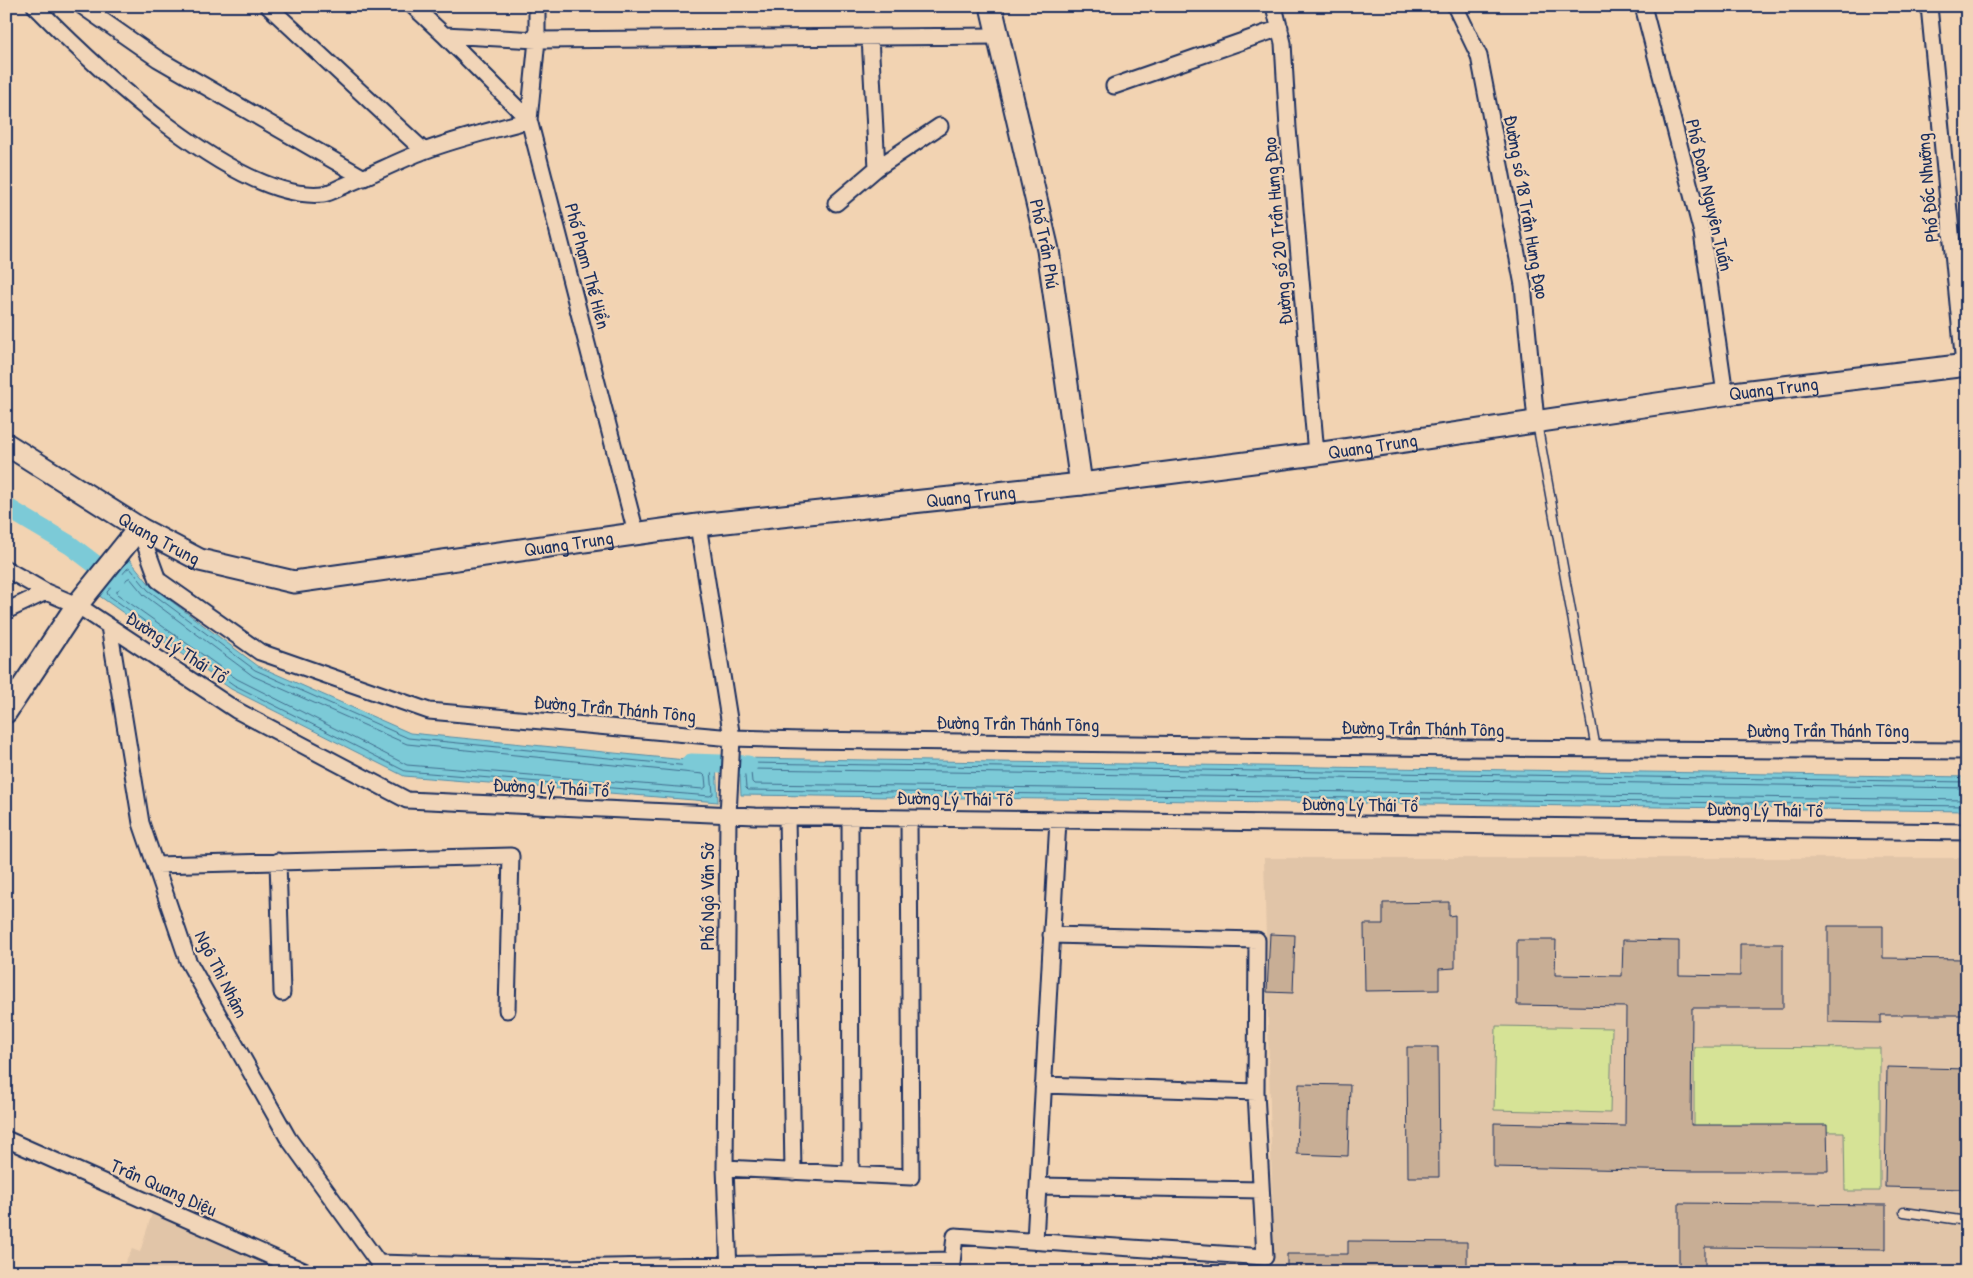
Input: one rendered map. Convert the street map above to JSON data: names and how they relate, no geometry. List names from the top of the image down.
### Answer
{
  "streets": {
    "main road": ["Phố Trần Phú", "Quang Trung"],
    "street": [
      "Phố Đốc Nhưỡng",
      "Phố Đoàn Nguyên Tuấn",
      "Đường số 18 Trần Hưng Đạo",
      "Đường số 20 Trần Hưng Đạo",
      "Phố Phạm Thế Hiển",
      "Đường Lý Thái Tổ",
      "Đường Trần Thánh Tông",
      "Phố Ngô Văn Sở",
      "Ngô Thì Nhậm",
      "Trần Quang Diệu"
    ]
  },
  "crossings": [
    ["Phố Đốc Nhưỡng", "Quang Trung"],
    ["Phố Đoàn Nguyên Tuấn", "Quang Trung"],
    ["Đường số 18 Trần Hưng Đạo", "Quang Trung"],
    ["Đường số 20 Trần Hưng Đạo", "Quang Trung"],
    ["Phố Trần Phú", "Quang Trung"],
    ["Phố Phạm Thế Hiển", "Quang Trung"],
    ["Quang Trung", "Đường Trần Thánh Tông"],
    ["Quang Trung", "Phố Ngô Văn Sở"],
    ["Đường Lý Thái Tổ", "Phố Ngô Văn Sở"],
    ["Đường Lý Thái Tổ", "Ngô Thì Nhậm"],
    ["Đường Trần Thánh Tông", "Phố Ngô Văn Sở"]
  ]
}
